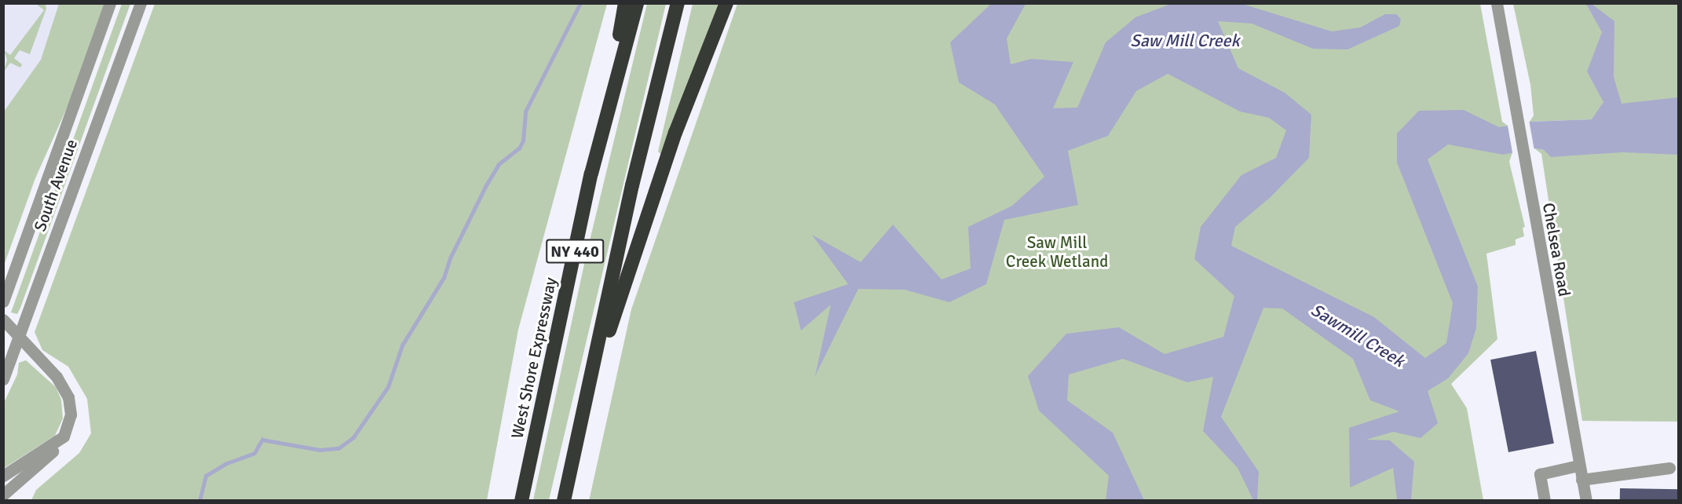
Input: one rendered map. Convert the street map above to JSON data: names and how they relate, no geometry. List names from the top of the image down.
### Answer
{
  "streets": {
    "highway": ["NY 440", "West Shore Expressway"],
    "street": ["South Avenue", "Chelsea Road"]
  },
  "water": ["Saw Mill Creek", "Sawmill Creek"],
  "parks": ["Saw Mill Creek Wetland"]
}
